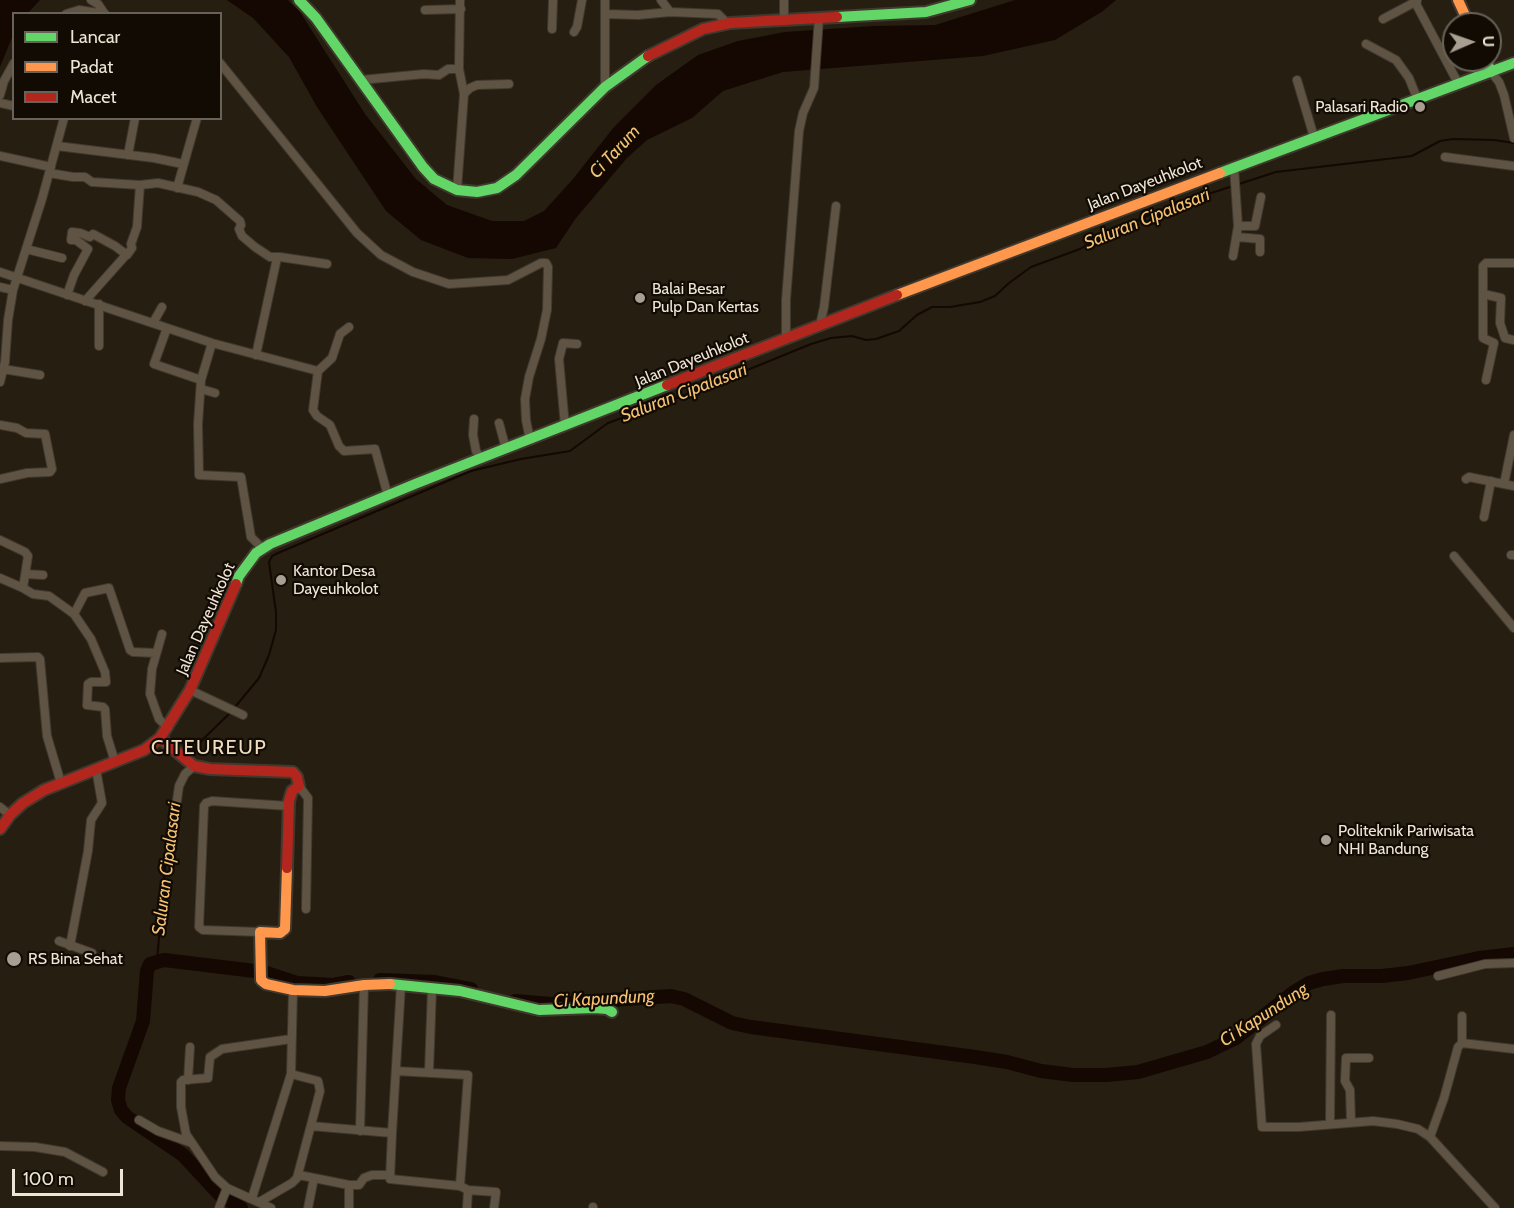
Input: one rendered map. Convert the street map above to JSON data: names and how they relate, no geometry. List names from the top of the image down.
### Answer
{
  "streets": {
    "main road": ["Jalan Dayeuhkolot"]
  },
  "districts": ["CITEUREUP"],
  "water": ["Ci Tarum", "Saluran Cipalasari", "Ci Kapundung"],
  "places": [
    "Palasari Radio",
    "Balai Besar Pulp Dan Kertas",
    "Kantor Desa Dayeuhkolot",
    "Politeknik Pariwisata NHI Bandung",
    "RS Bina Sehat"
  ],
  "legend": ["Lancar", "Padat", "Macet"],
  "scale_bar": "100 m",
  "north": "right"
}
